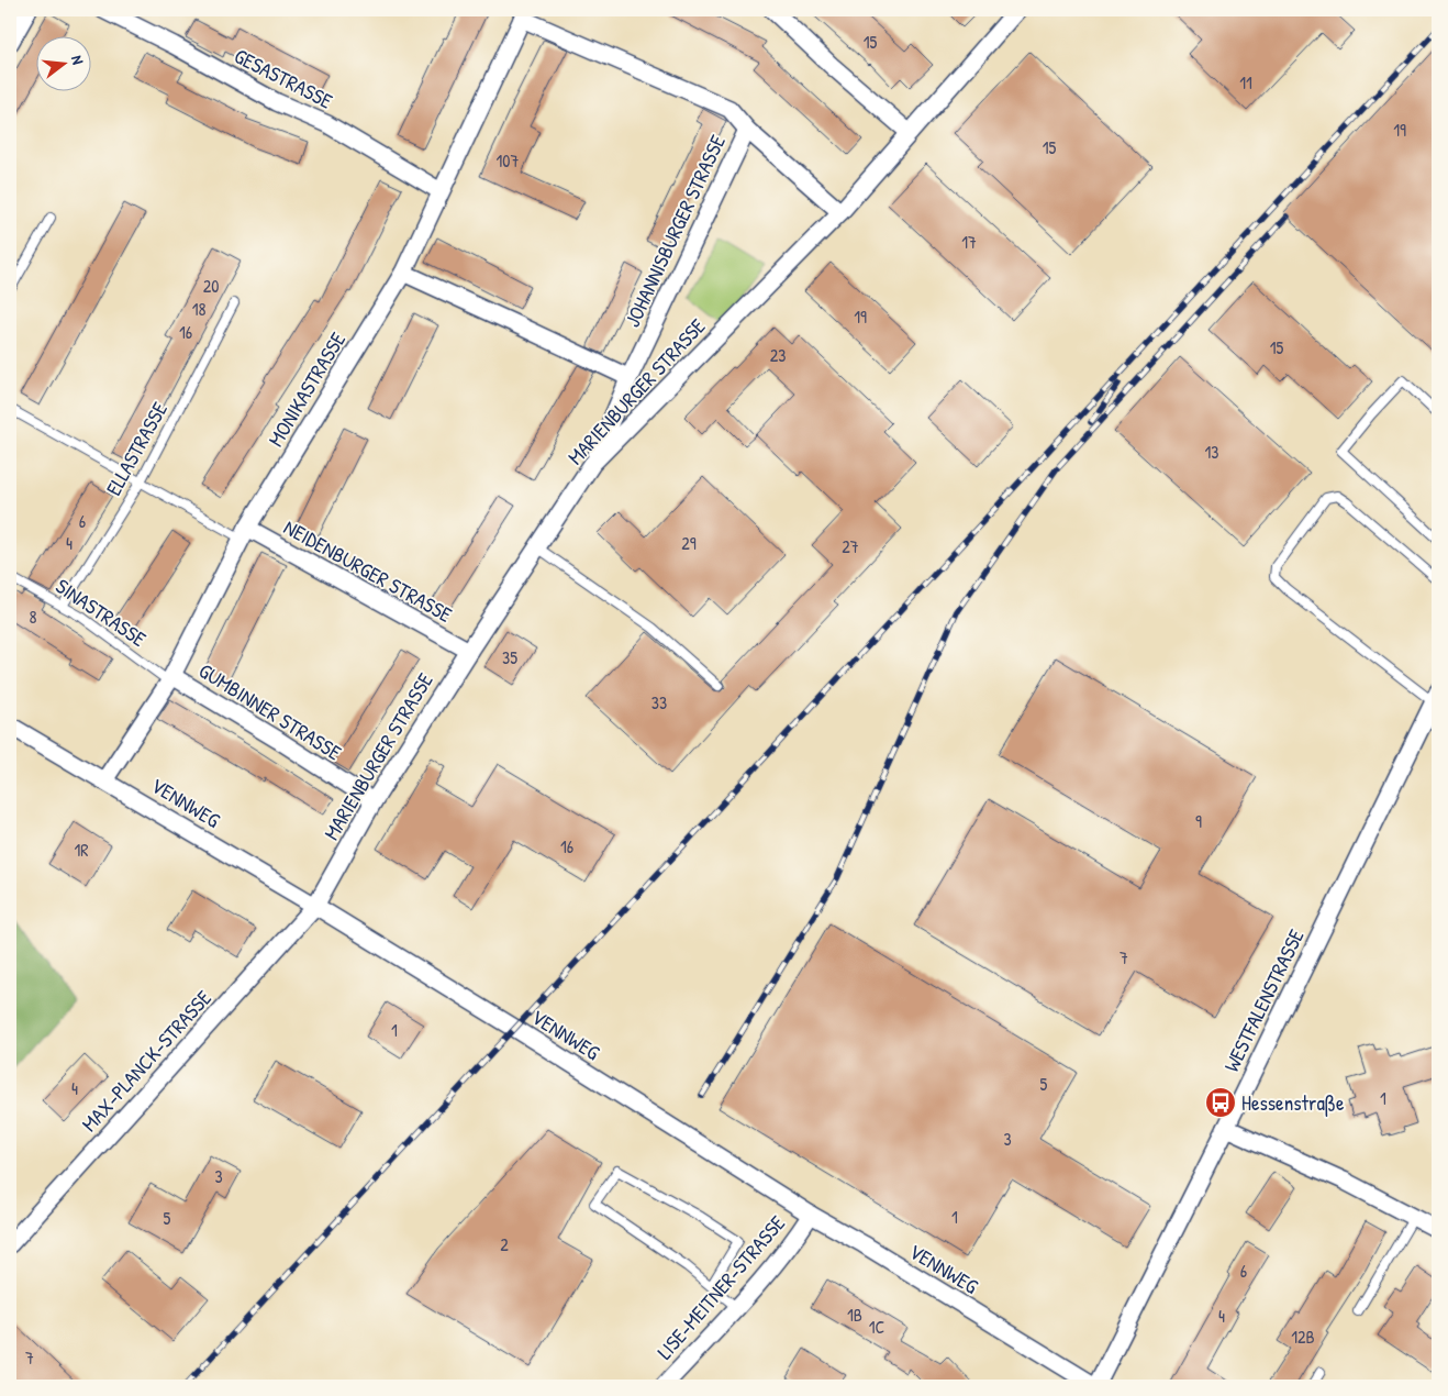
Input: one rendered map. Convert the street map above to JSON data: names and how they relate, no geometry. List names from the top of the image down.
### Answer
{
  "streets": {
    "street": [
      "GESASTRASSE",
      "JOHANNISBURGER STRASSE",
      "MONIKASTRASSE",
      "MARIENBURGER STRASSE",
      "NEIDENBURGER STRASSE",
      "GUMBINNER STRASSE",
      "VENNWEG",
      "WESTFALENSTRASSE",
      "MAX-PLANCK-STRASSE",
      "LISE-MEITNER-STRASSE"
    ],
    "lane": ["ELLASTRASSE", "SINASTRASSE"]
  },
  "crossings": [
    ["GESASTRASSE", "MONIKASTRASSE"],
    ["JOHANNISBURGER STRASSE", "MARIENBURGER STRASSE"],
    ["MONIKASTRASSE", "NEIDENBURGER STRASSE"],
    ["MONIKASTRASSE", "SINASTRASSE"],
    ["MONIKASTRASSE", "GUMBINNER STRASSE"],
    ["MONIKASTRASSE", "VENNWEG"],
    ["MARIENBURGER STRASSE", "NEIDENBURGER STRASSE"],
    ["MARIENBURGER STRASSE", "GUMBINNER STRASSE"],
    ["MARIENBURGER STRASSE", "VENNWEG"],
    ["MARIENBURGER STRASSE", "MAX-PLANCK-STRASSE"],
    ["ELLASTRASSE", "SINASTRASSE"],
    ["SINASTRASSE", "GUMBINNER STRASSE"],
    ["VENNWEG", "WESTFALENSTRASSE"],
    ["VENNWEG", "MAX-PLANCK-STRASSE"],
    ["VENNWEG", "LISE-MEITNER-STRASSE"]
  ],
  "places": {
    "bus stop": ["Hessenstraße"]
  },
  "house_numbers": [
    "15",
    "11",
    "19",
    "15",
    "107",
    "17",
    "20",
    "18",
    "19",
    "16",
    "15",
    "23",
    "13",
    "6",
    "4",
    "29",
    "27",
    "8",
    "35",
    "33",
    "9",
    "16",
    "1R",
    "7",
    "1",
    "5",
    "4",
    "1",
    "3",
    "3",
    "1",
    "5",
    "2",
    "6",
    "1B",
    "4",
    "1C",
    "12B",
    "7"
  ],
  "north": "right"
}
